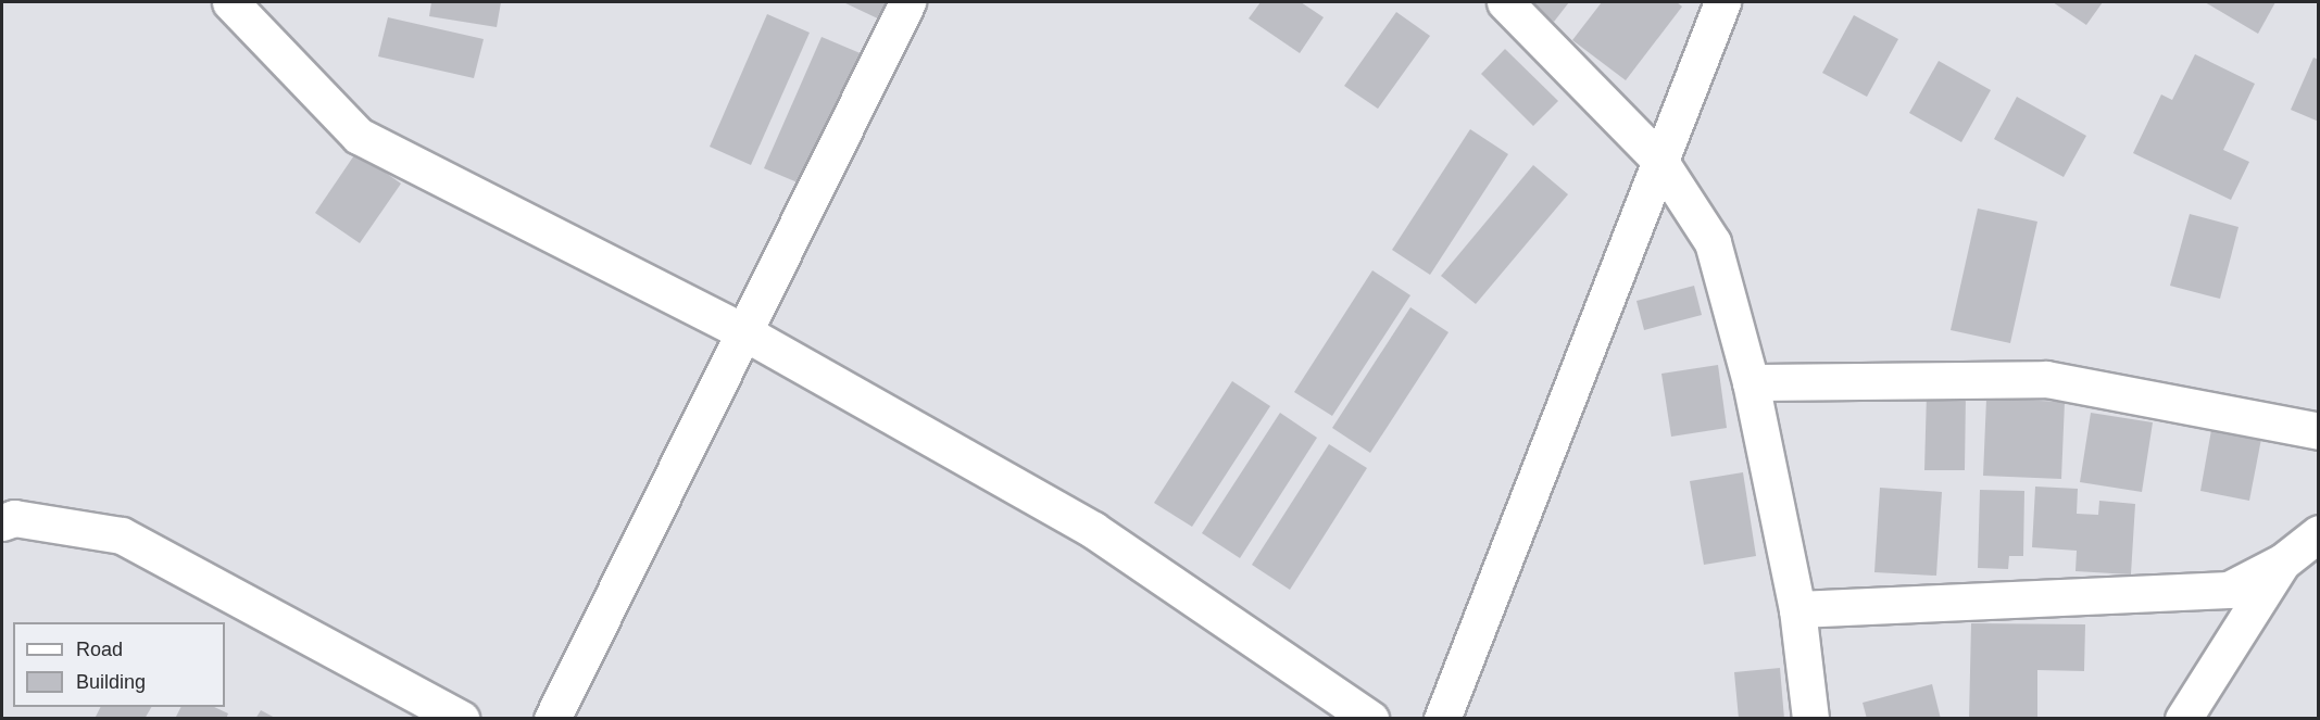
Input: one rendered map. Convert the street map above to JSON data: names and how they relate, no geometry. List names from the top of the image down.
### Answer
{
  "legend": ["Road", "Building"]
}
